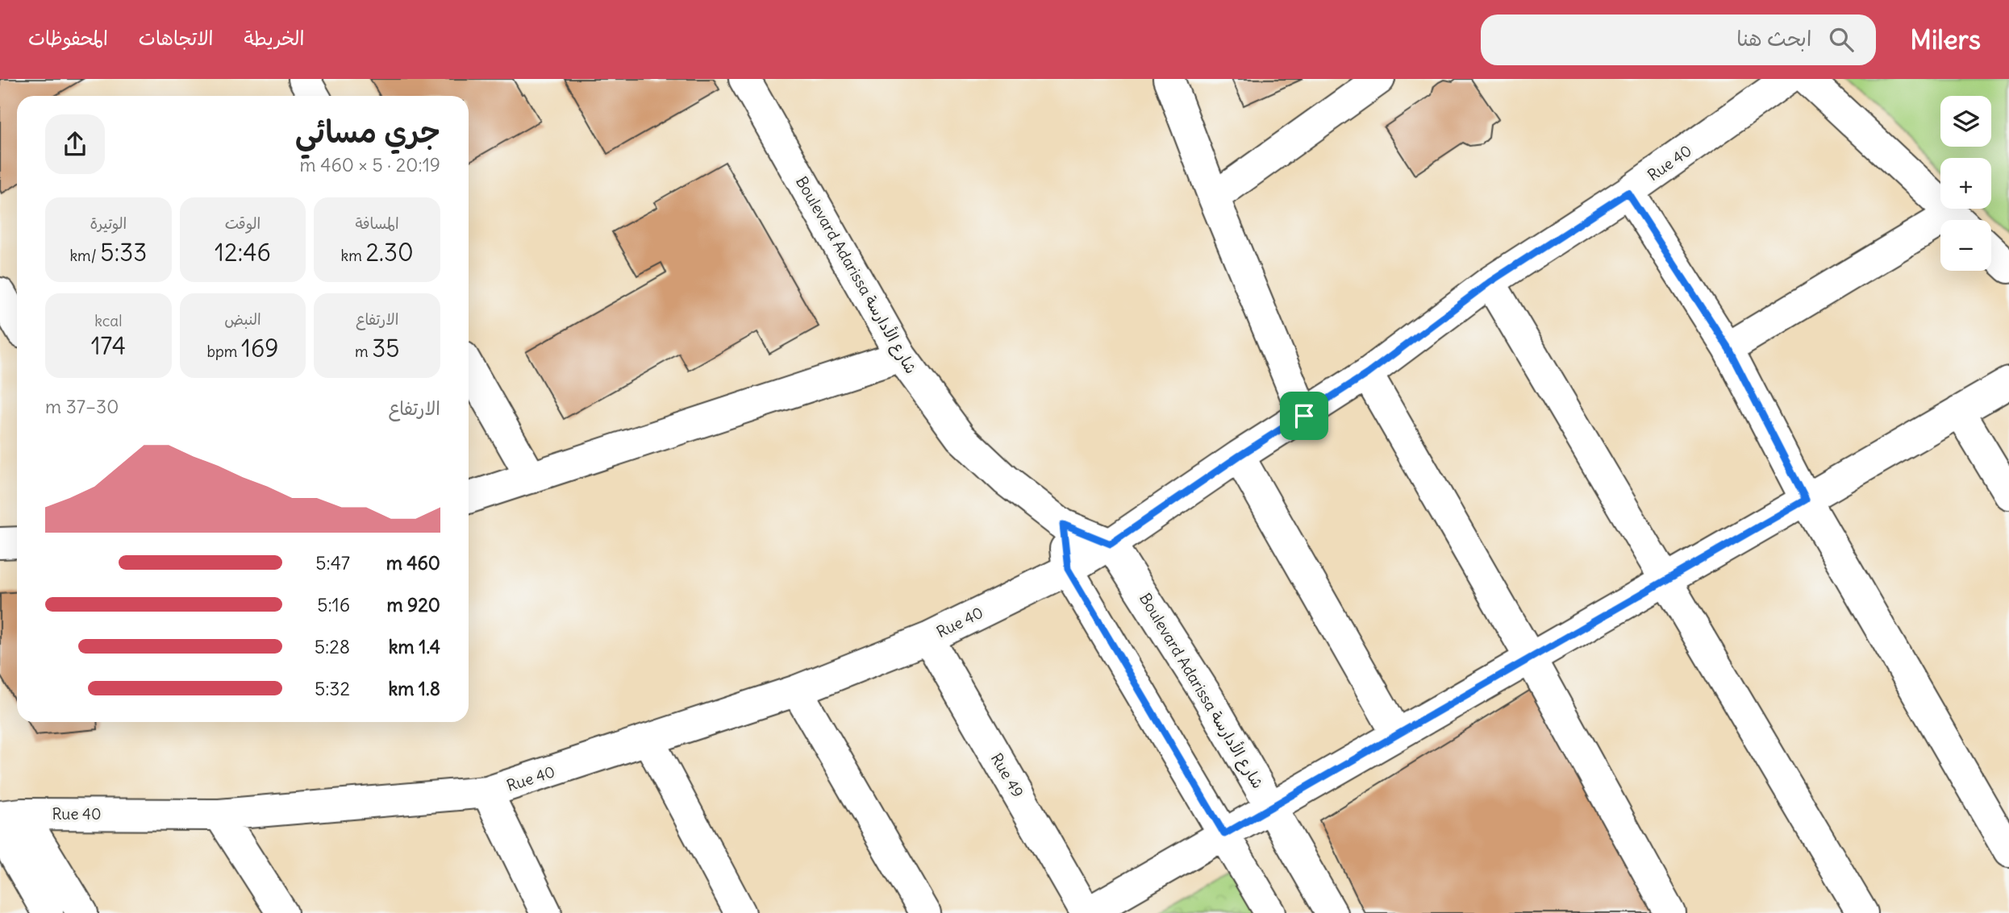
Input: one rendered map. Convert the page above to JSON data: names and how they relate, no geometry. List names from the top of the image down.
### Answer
{
  "streets": {
    "street": ["Rue 40", "Boulevard Adarissa شارع الأدارسة", "Rue 49"]
  },
  "crossings": [
    ["Rue 40", "Boulevard Adarissa شارع الأدارسة"],
    ["Rue 40", "Rue 49"]
  ],
  "page": {
    "header": "Milers",
    "search": "ابحث هنا",
    "nav": ["الخريطة", "الاتجاهات", "المحفوظات"],
    "map_buttons": ["+", "−"],
    "heading": ["جري مسائي", "20:19 · 5 × 460 m"],
    "stats": [
      ["المسافة", "2.30 km"],
      ["الوقت", "12:46"],
      ["الوتيرة", "5:33 /km"],
      ["الارتفاع", "35 m"],
      ["النبض", "169 bpm"],
      ["kcal", "174"]
    ],
    "chart": ["الارتفاع", "30–37 m"],
    "list": [
      {
        "name": "460 m",
        "note": "5:47"
      },
      {
        "name": "920 m",
        "note": "5:16"
      },
      {
        "name": "1.4 km",
        "note": "5:28"
      },
      {
        "name": "1.8 km",
        "note": "5:32"
      }
    ]
  }
}
